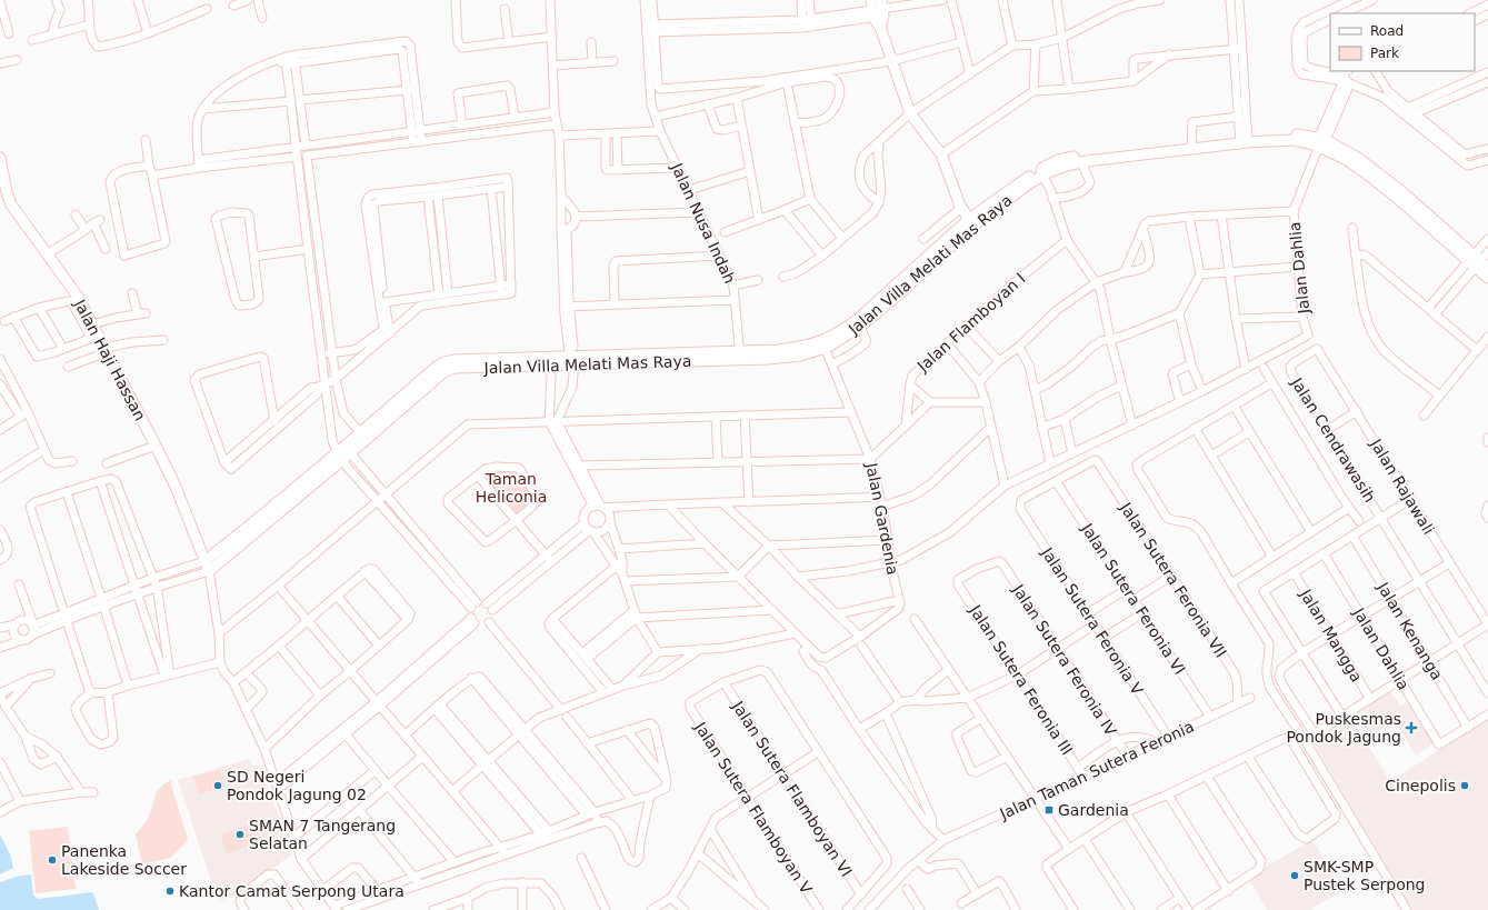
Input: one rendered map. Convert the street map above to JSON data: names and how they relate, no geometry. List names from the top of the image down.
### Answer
{
  "streets": {
    "street": [
      "Jalan Nusa Indah",
      "Jalan Villa Melati Mas Raya",
      "Jalan Dahlia",
      "Jalan Flamboyan I",
      "Jalan Haji Hassan",
      "Jalan Cendrawasih",
      "Jalan Rajawali",
      "Jalan Gardenia",
      "Jalan Sutera Feronia VII",
      "Jalan Sutera Feronia VI",
      "Jalan Sutera Feronia V",
      "Jalan Kenanga",
      "Jalan Mangga",
      "Jalan Sutera Feronia IV",
      "Jalan Sutera Feronia III",
      "Jalan Taman Sutera Feronia",
      "Jalan Sutera Flamboyan VI",
      "Jalan Sutera Flamboyan V"
    ]
  },
  "crossings": [
    ["Jalan Nusa Indah", "Jalan Villa Melati Mas Raya"],
    ["Jalan Villa Melati Mas Raya", "Jalan Dahlia"],
    ["Jalan Villa Melati Mas Raya", "Jalan Haji Hassan"],
    ["Jalan Villa Melati Mas Raya", "Jalan Gardenia"],
    ["Jalan Dahlia", "Jalan Kenanga"],
    ["Jalan Cendrawasih", "Jalan Rajawali"],
    ["Jalan Sutera Feronia VII", "Jalan Sutera Feronia VI"],
    ["Jalan Sutera Feronia VII", "Jalan Sutera Feronia V"],
    ["Jalan Sutera Feronia VII", "Jalan Taman Sutera Feronia"],
    ["Jalan Sutera Feronia VI", "Jalan Sutera Feronia V"],
    ["Jalan Sutera Feronia VI", "Jalan Taman Sutera Feronia"],
    ["Jalan Sutera Feronia V", "Jalan Taman Sutera Feronia"],
    ["Jalan Sutera Feronia IV", "Jalan Sutera Feronia III"],
    ["Jalan Sutera Feronia IV", "Jalan Taman Sutera Feronia"],
    ["Jalan Sutera Feronia III", "Jalan Taman Sutera Feronia"],
    ["Jalan Sutera Flamboyan VI", "Jalan Sutera Flamboyan V"]
  ],
  "parks": ["Taman Heliconia"],
  "places": {
    "health": ["Puskesmas Pondok Jagung"],
    "other": [
      "SD Negeri Pondok Jagung 02",
      "Cinepolis",
      "SMAN 7 Tangerang Selatan",
      "Panenka Lakeside Soccer",
      "SMK-SMP Pustek Serpong",
      "Kantor Camat Serpong Utara"
    ],
    "transit": ["Gardenia"]
  },
  "legend": ["Road", "Park"]
}
